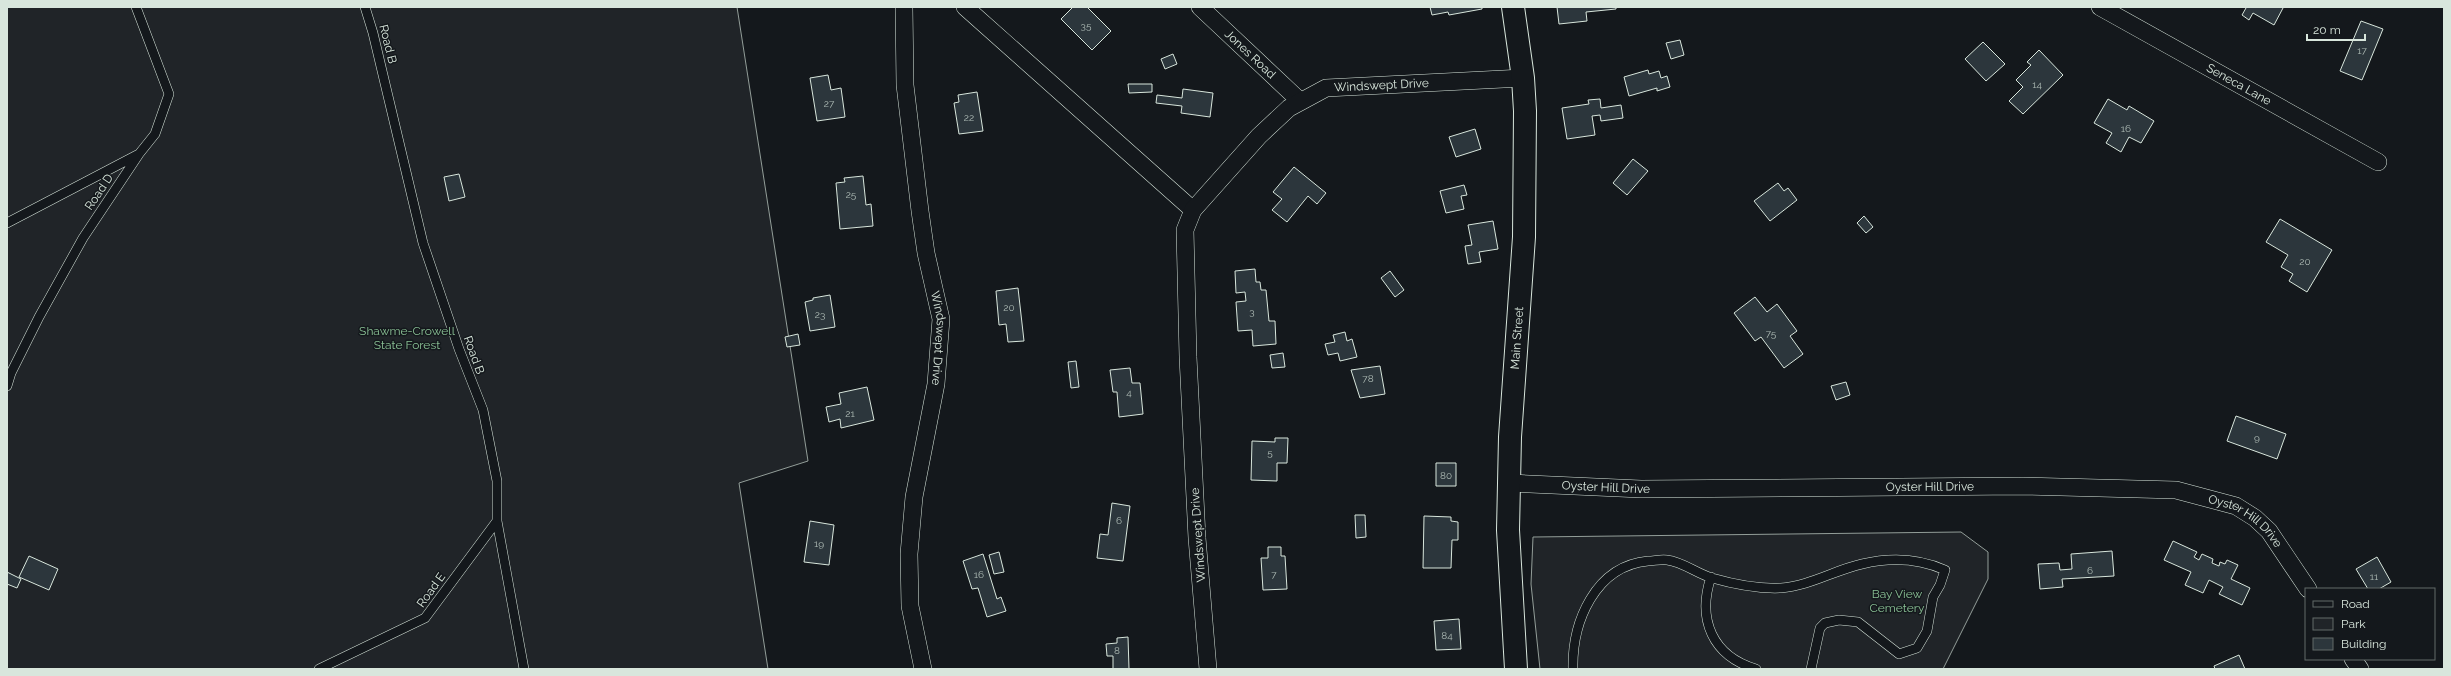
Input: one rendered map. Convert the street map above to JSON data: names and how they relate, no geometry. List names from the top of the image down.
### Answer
{
  "streets": {
    "main road": ["Main Street"],
    "street": [
      "Jones Road",
      "Seneca Lane",
      "Windswept Drive",
      "Oyster Hill Drive"
    ],
    "lane": ["Road B", "Road D", "Road E"]
  },
  "crossings": [
    ["Road B", "Road E"],
    ["Jones Road", "Windswept Drive"],
    ["Windswept Drive", "Main Street"],
    ["Main Street", "Oyster Hill Drive"]
  ],
  "parks": ["Shawme-Crowell State Forest", "Bay View Cemetery"],
  "house_numbers": [
    "35",
    "17",
    "14",
    "27",
    "22",
    "16",
    "25",
    "20",
    "20",
    "3",
    "23",
    "75",
    "78",
    "4",
    "21",
    "9",
    "5",
    "80",
    "6",
    "19",
    "6",
    "16",
    "7",
    "11",
    "84",
    "8"
  ],
  "legend": ["Road", "Park", "Building"],
  "scale_bar": "20 m"
}
